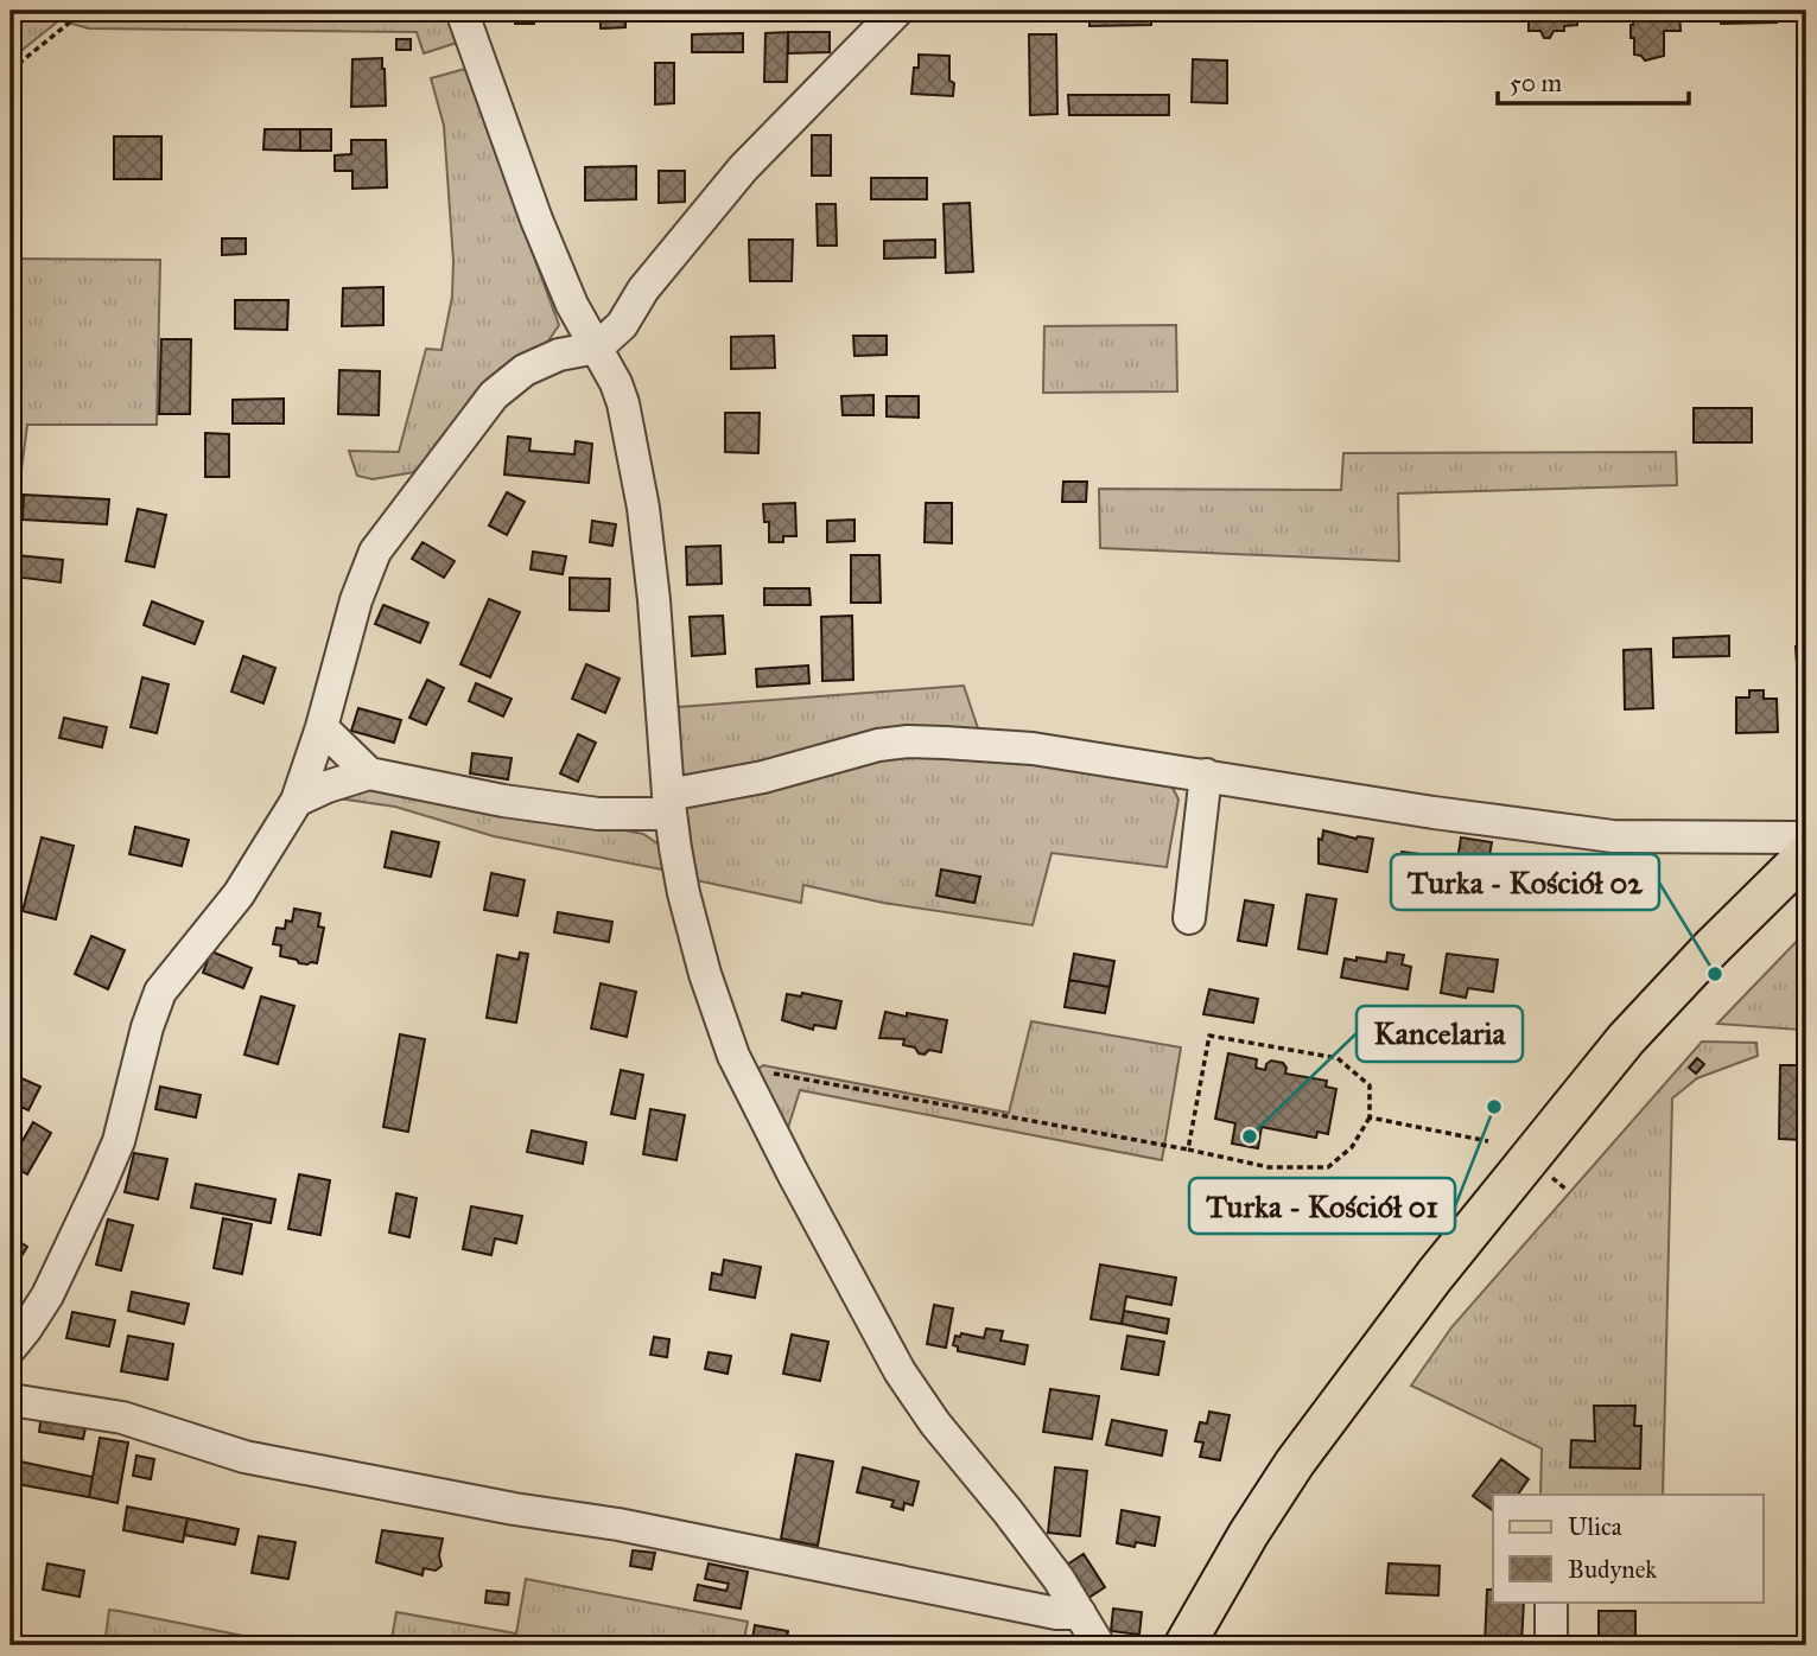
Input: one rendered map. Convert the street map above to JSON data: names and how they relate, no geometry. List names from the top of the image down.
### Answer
{
  "places": ["Turka - Kościół 02", "Turka - Kościół 01", "Kancelaria"],
  "legend": ["Ulica", "Budynek"],
  "scale_bar": "50 m"
}
